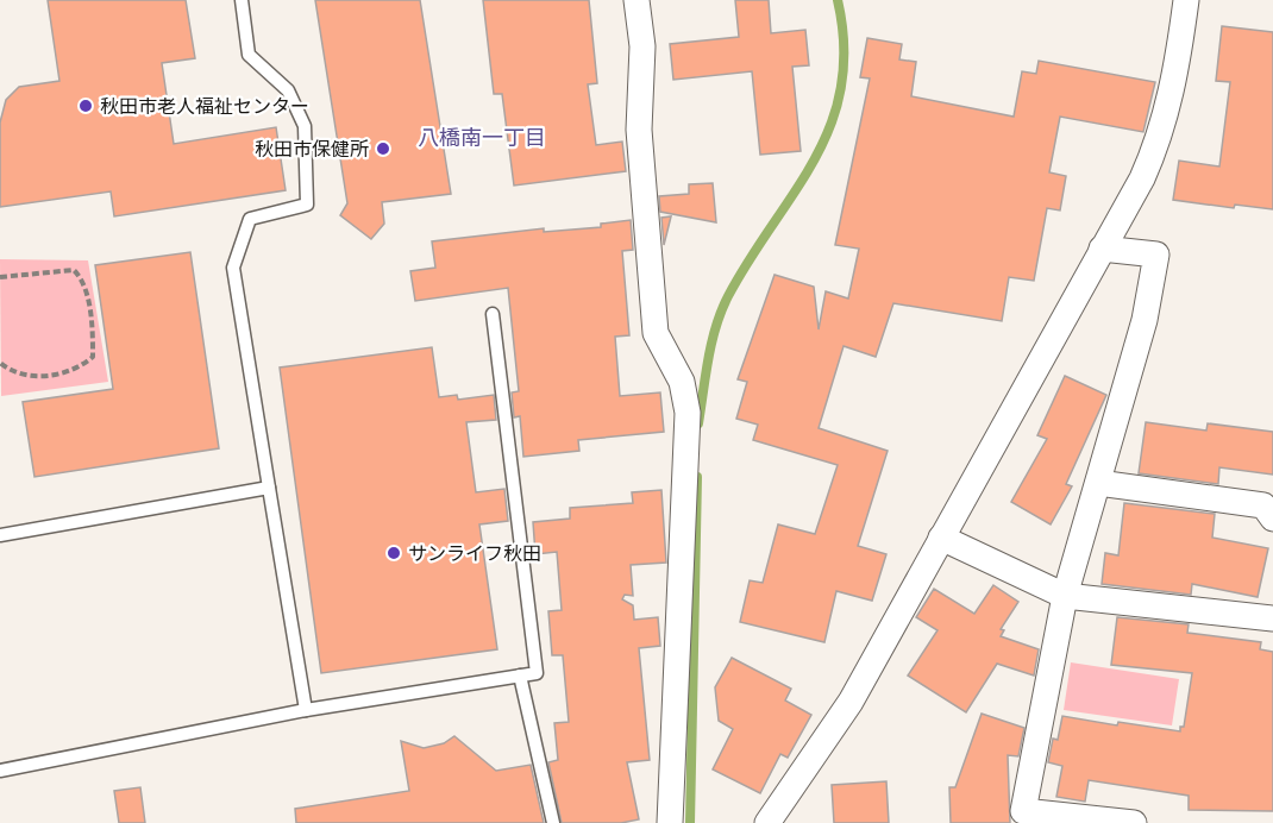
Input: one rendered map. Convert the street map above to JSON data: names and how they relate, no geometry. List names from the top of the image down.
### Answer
{
  "districts": ["八橋南一丁目"],
  "places": ["秋田市老人福祉センター", "秋田市保健所", "サンライフ秋田"]
}
